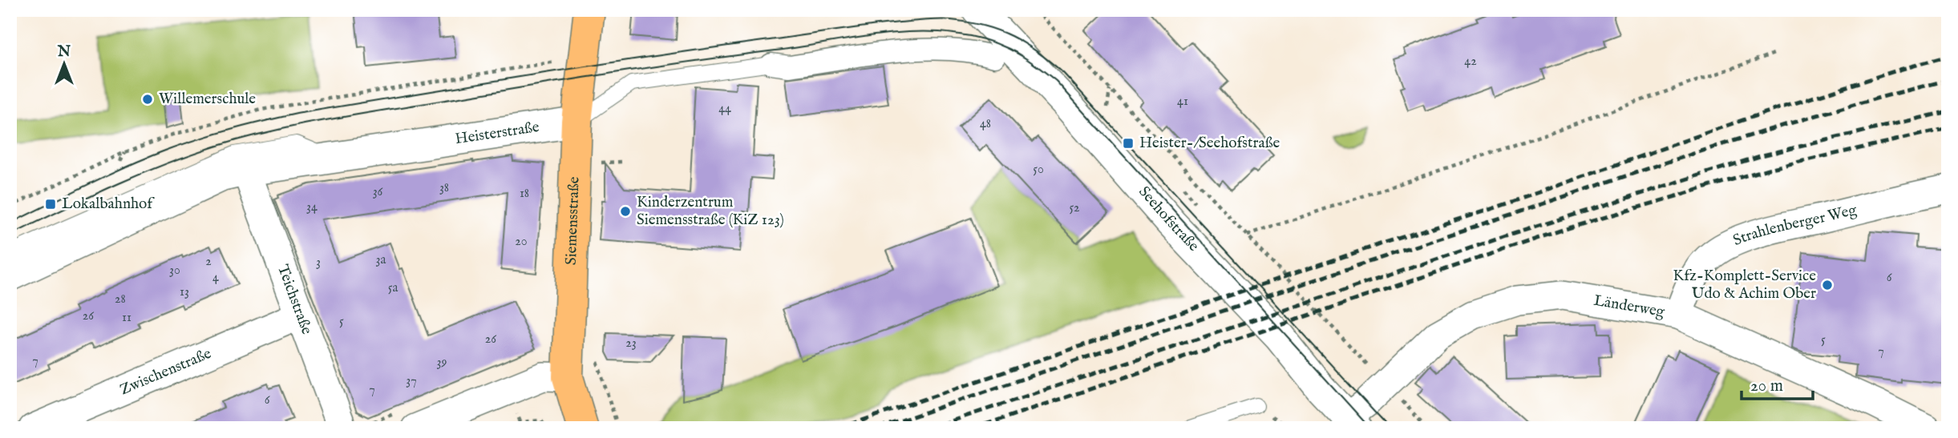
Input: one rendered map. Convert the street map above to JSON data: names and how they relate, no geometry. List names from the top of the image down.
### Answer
{
  "streets": {
    "main road": ["Siemensstraße"],
    "street": [
      "Heisterstraße",
      "Seehofstraße",
      "Strahlenberger Weg",
      "Teichstraße",
      "Länderweg",
      "Zwischenstraße"
    ]
  },
  "crossings": [
    ["Heisterstraße", "Siemensstraße"],
    ["Heisterstraße", "Teichstraße"],
    ["Seehofstraße", "Länderweg"],
    ["Strahlenberger Weg", "Länderweg"],
    ["Teichstraße", "Zwischenstraße"]
  ],
  "places": {
    "other": ["Willemerschule", "Kinderzentrum Siemensstraße (KiZ 123)", "Kfz-Komplett-Service Udo & Achim Ober"],
    "transit": ["Heister-/Seehofstraße", "Lokalbahnhof"]
  },
  "house_numbers": [
    "42",
    "41",
    "44",
    "48",
    "50",
    "38",
    "36",
    "18",
    "34",
    "52",
    "20",
    "3a",
    "2",
    "3",
    "30",
    "4",
    "6",
    "5a",
    "13",
    "28",
    "26",
    "11",
    "5",
    "26",
    "5",
    "23",
    "7",
    "7",
    "39",
    "37",
    "7",
    "6"
  ],
  "scale_bar": "20 m",
  "north": "top"
}
